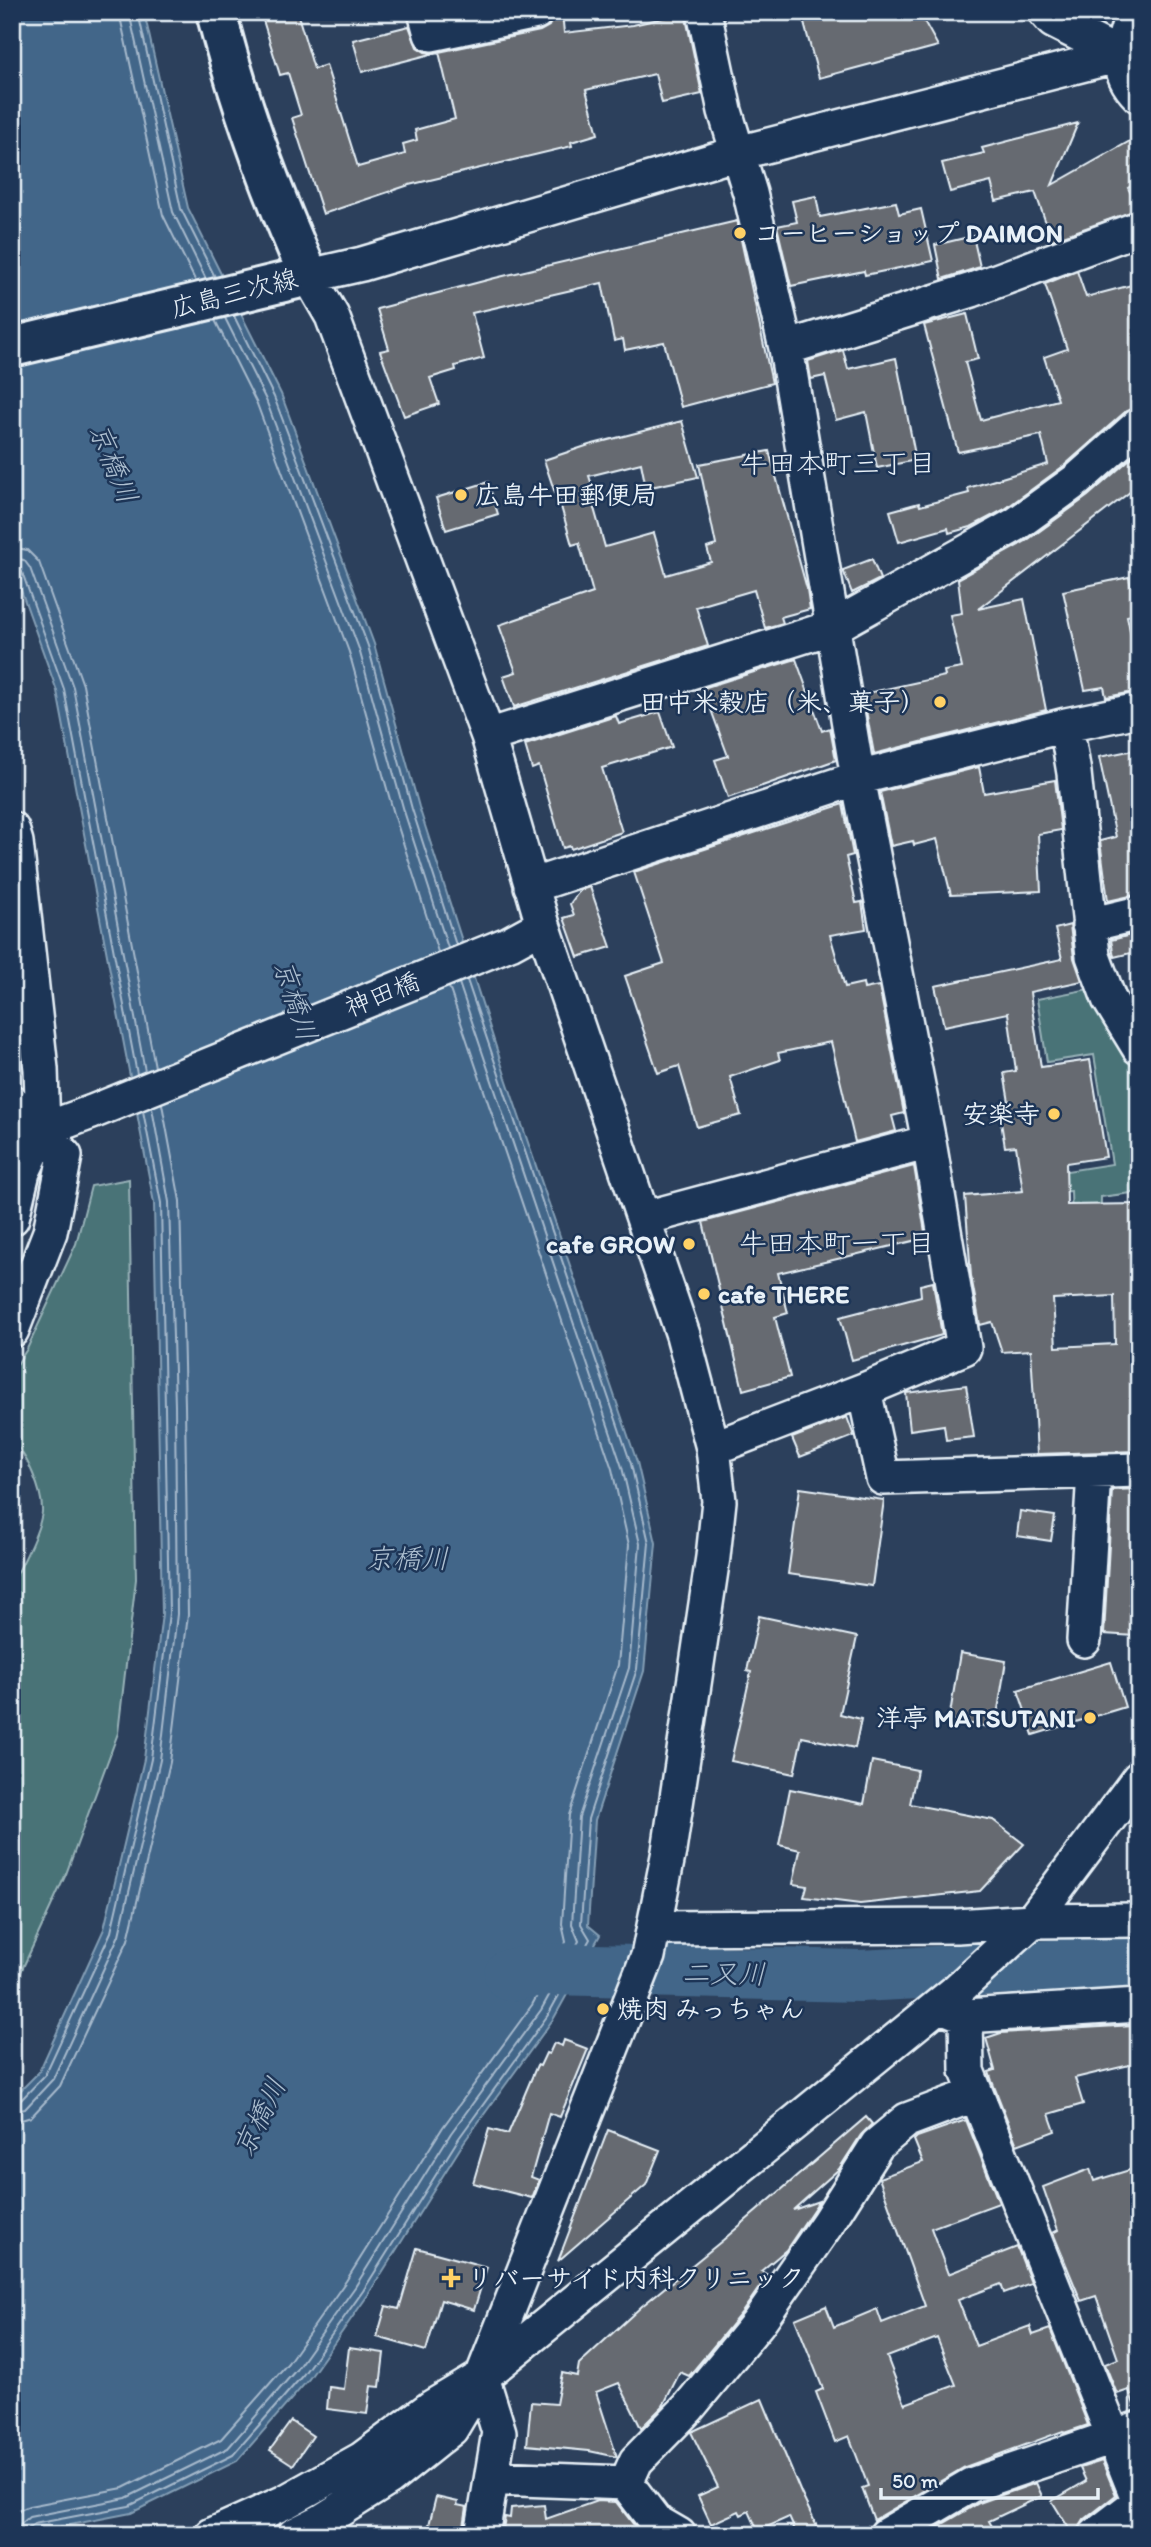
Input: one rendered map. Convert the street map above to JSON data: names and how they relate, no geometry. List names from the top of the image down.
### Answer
{
  "streets": {
    "main road": ["広島三次線"],
    "street": ["神田橋"]
  },
  "districts": ["牛田本町三丁目", "牛田本町一丁目"],
  "water": ["京橋川", "二又川"],
  "places": {
    "other": [
      "コーヒーショップ DAIMON",
      "広島牛田郵便局",
      "田中米穀店（米、菓子）",
      "安楽寺",
      "cafe GROW",
      "cafe THERE",
      "洋亭 MATSUTANI",
      "焼肉 みっちゃん"
    ],
    "health": ["リバーサイド内科クリニック"]
  },
  "scale_bar": "50 m"
}
